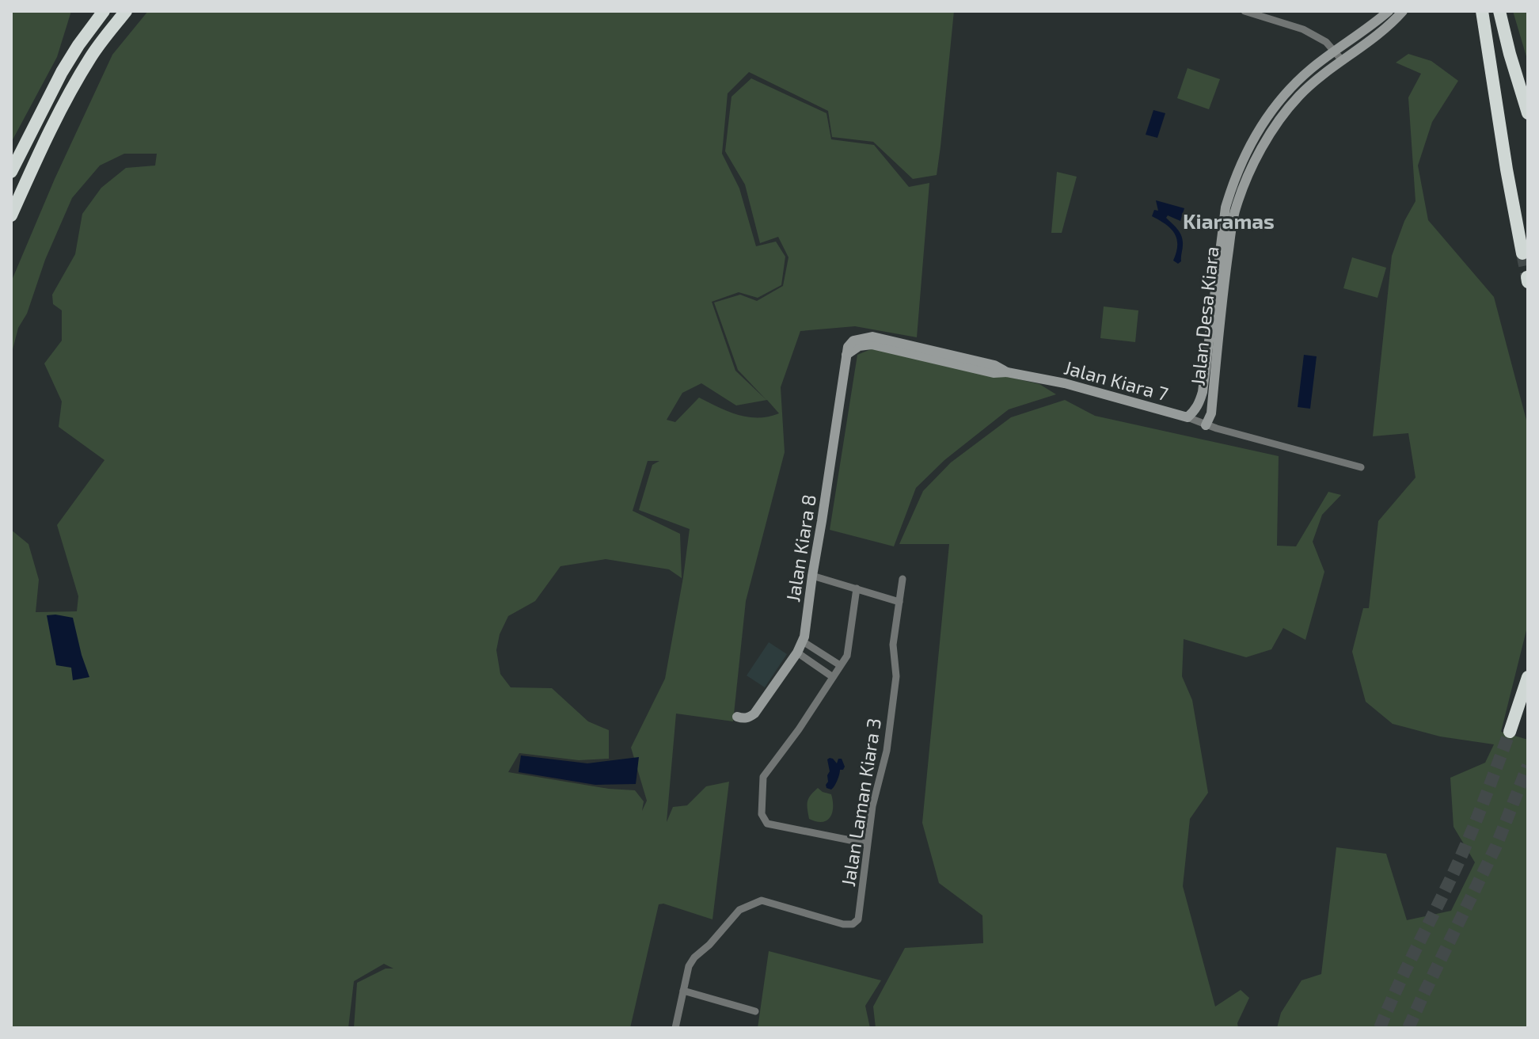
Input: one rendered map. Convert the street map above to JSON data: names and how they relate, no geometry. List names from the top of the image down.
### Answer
{
  "streets": {
    "main road": ["Jalan Desa Kiara", "Jalan Kiara 7", "Jalan Kiara 8"],
    "street": ["Jalan Laman Kiara 3"]
  },
  "crossings": [
    ["Jalan Desa Kiara", "Jalan Kiara 7"],
    ["Jalan Kiara 7", "Jalan Kiara 8"]
  ],
  "districts": ["Kiaramas"]
}
